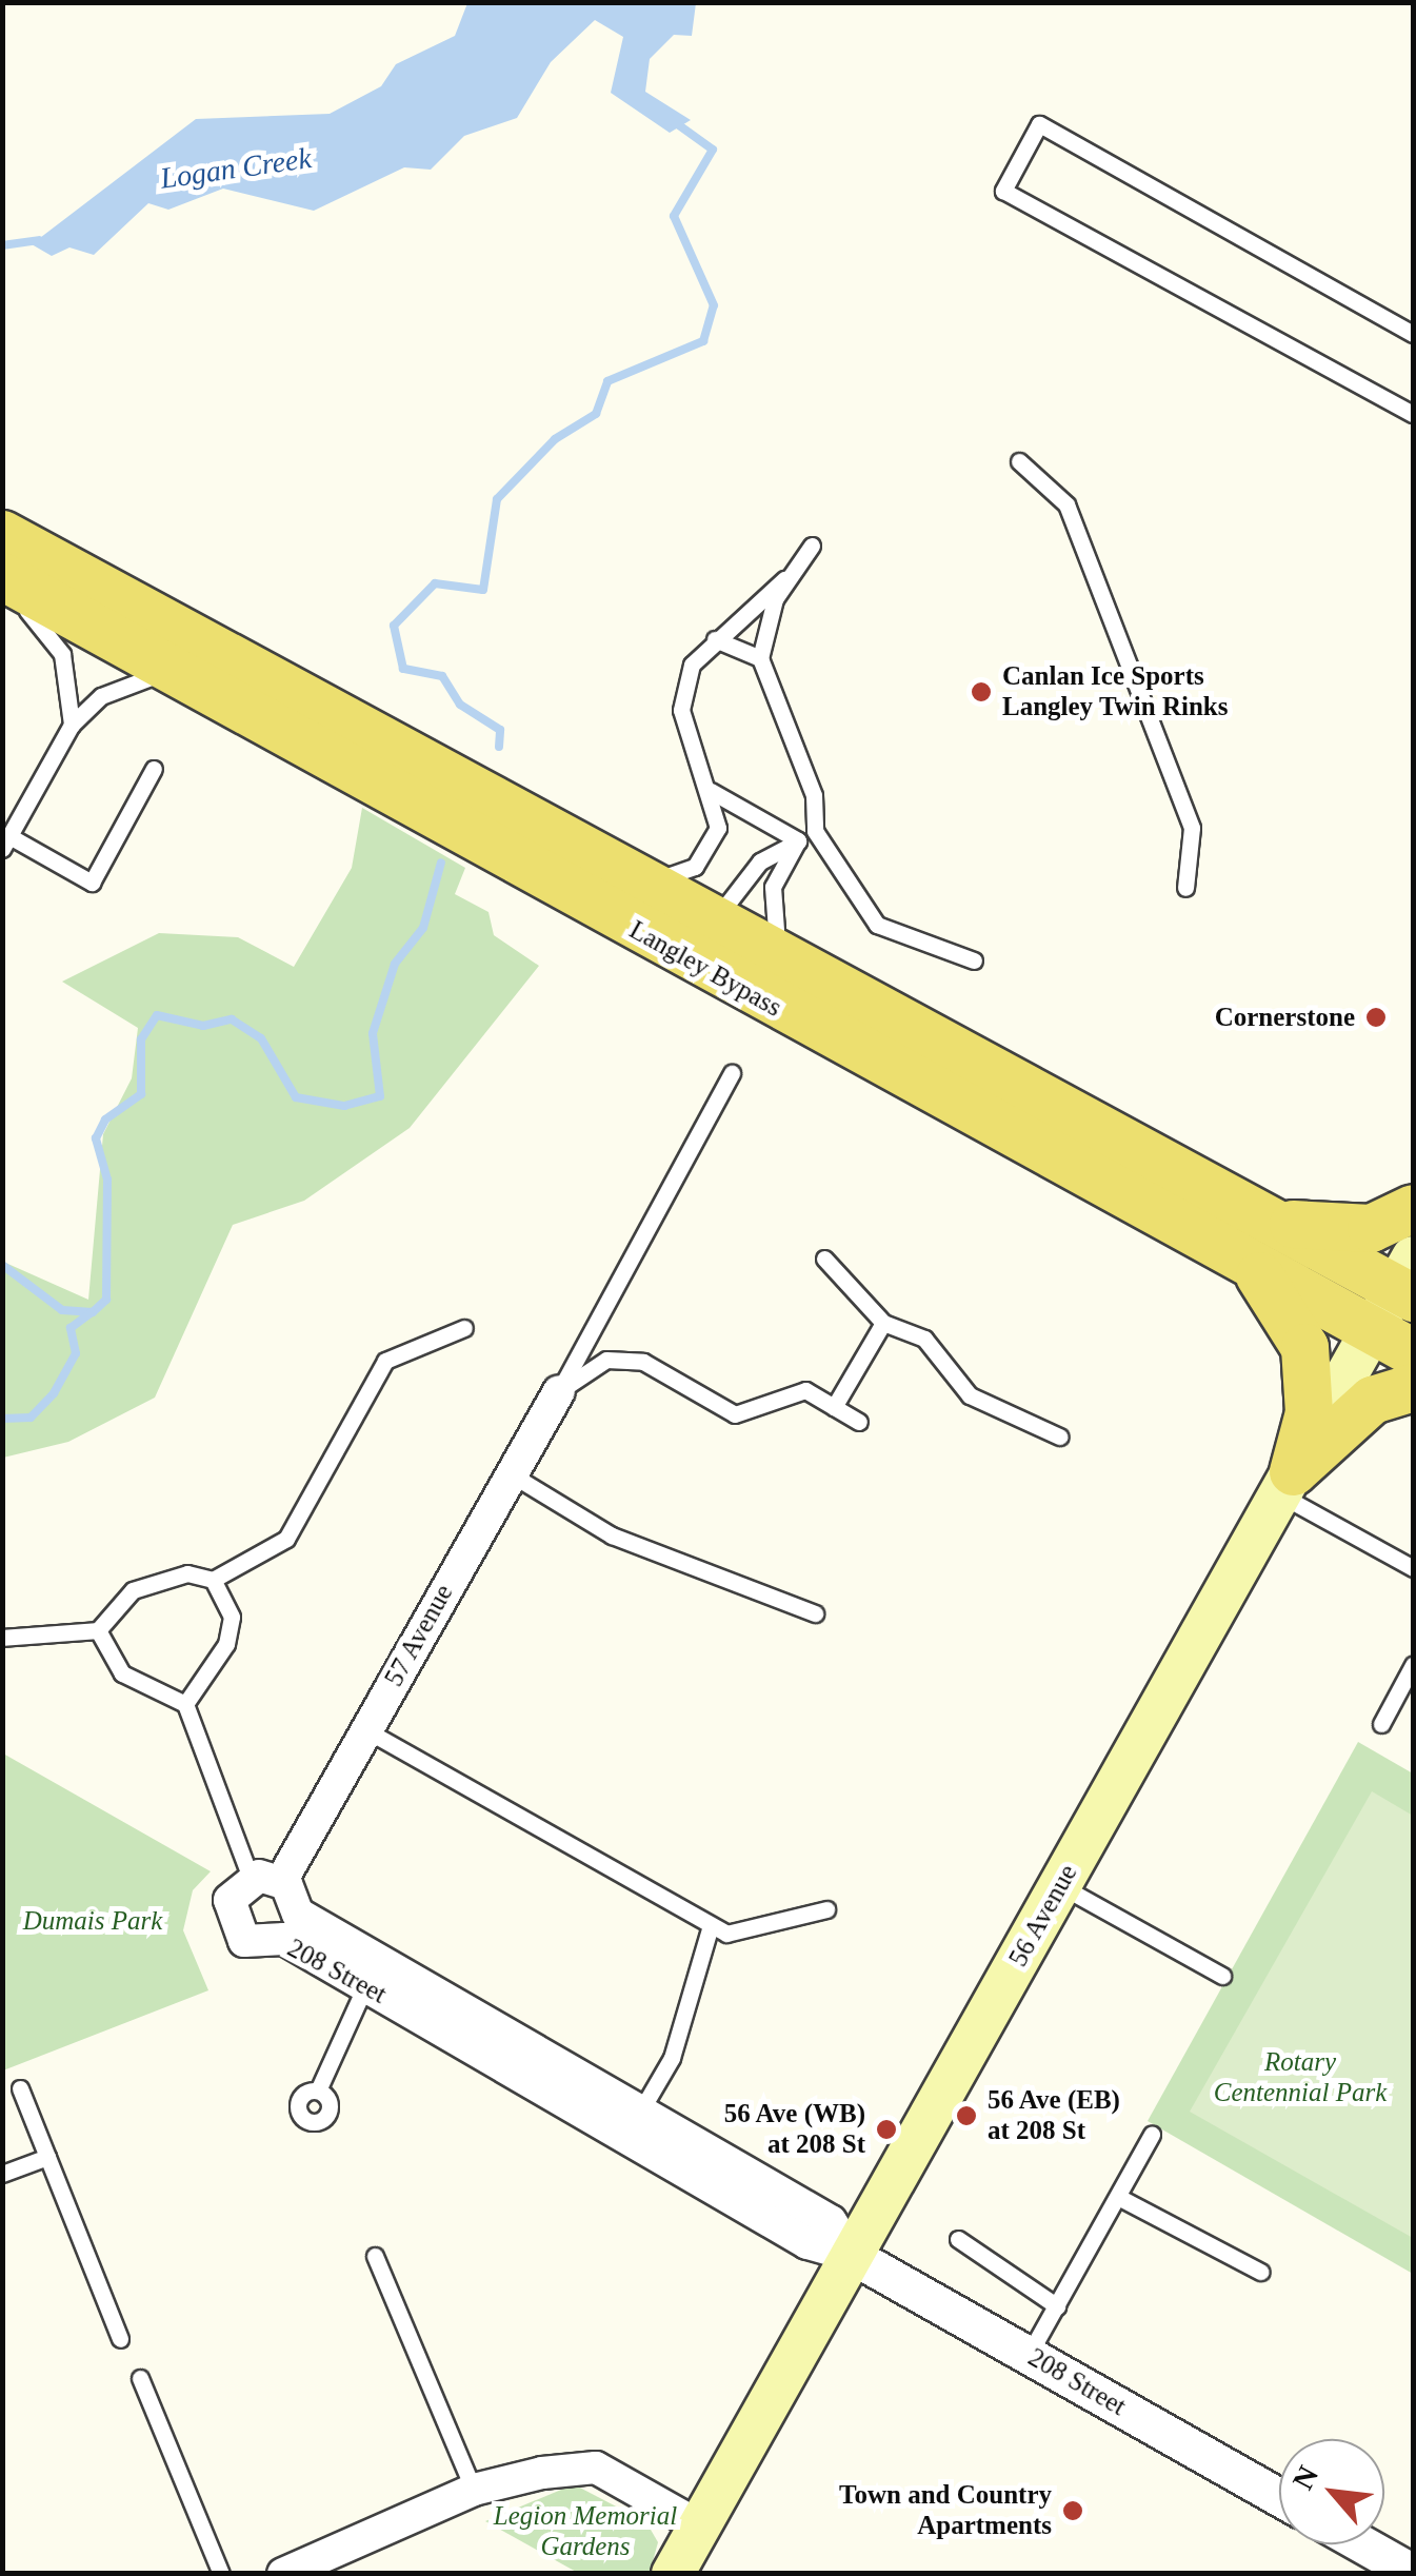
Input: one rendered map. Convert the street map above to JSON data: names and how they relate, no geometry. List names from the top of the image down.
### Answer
{
  "streets": {
    "main road": ["Langley Bypass", "56 Avenue"],
    "street": ["57 Avenue", "208 Street"]
  },
  "crossings": [
    ["Langley Bypass", "56 Avenue"],
    ["57 Avenue", "208 Street"],
    ["56 Avenue", "208 Street"]
  ],
  "water": ["Logan Creek"],
  "parks": ["Dumais Park", "Rotary Centennial Park", "Legion Memorial Gardens"],
  "places": [
    "Canlan Ice Sports Langley Twin Rinks",
    "Cornerstone",
    "56 Ave (EB) at 208 St",
    "56 Ave (WB) at 208 St",
    "Town and Country Apartments"
  ],
  "north": "top left"
}
